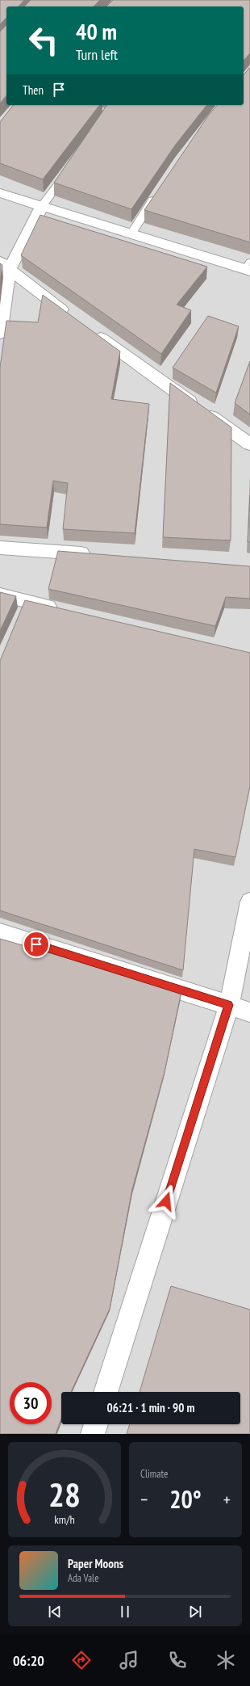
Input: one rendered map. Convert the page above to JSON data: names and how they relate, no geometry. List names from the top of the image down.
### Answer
{
  "page": {
    "turn": ["40 m", "Turn left"],
    "then": "Then",
    "limit": "30",
    "trip": "06:21 · 1 min · 90 m",
    "tile": "Climate",
    "heat": ["−", "20°", "+"],
    "song": ["Paper Moons", "Ada Vale"],
    "tabs": "06:20",
    "gauge": ["28", "km/h"]
  }
}
